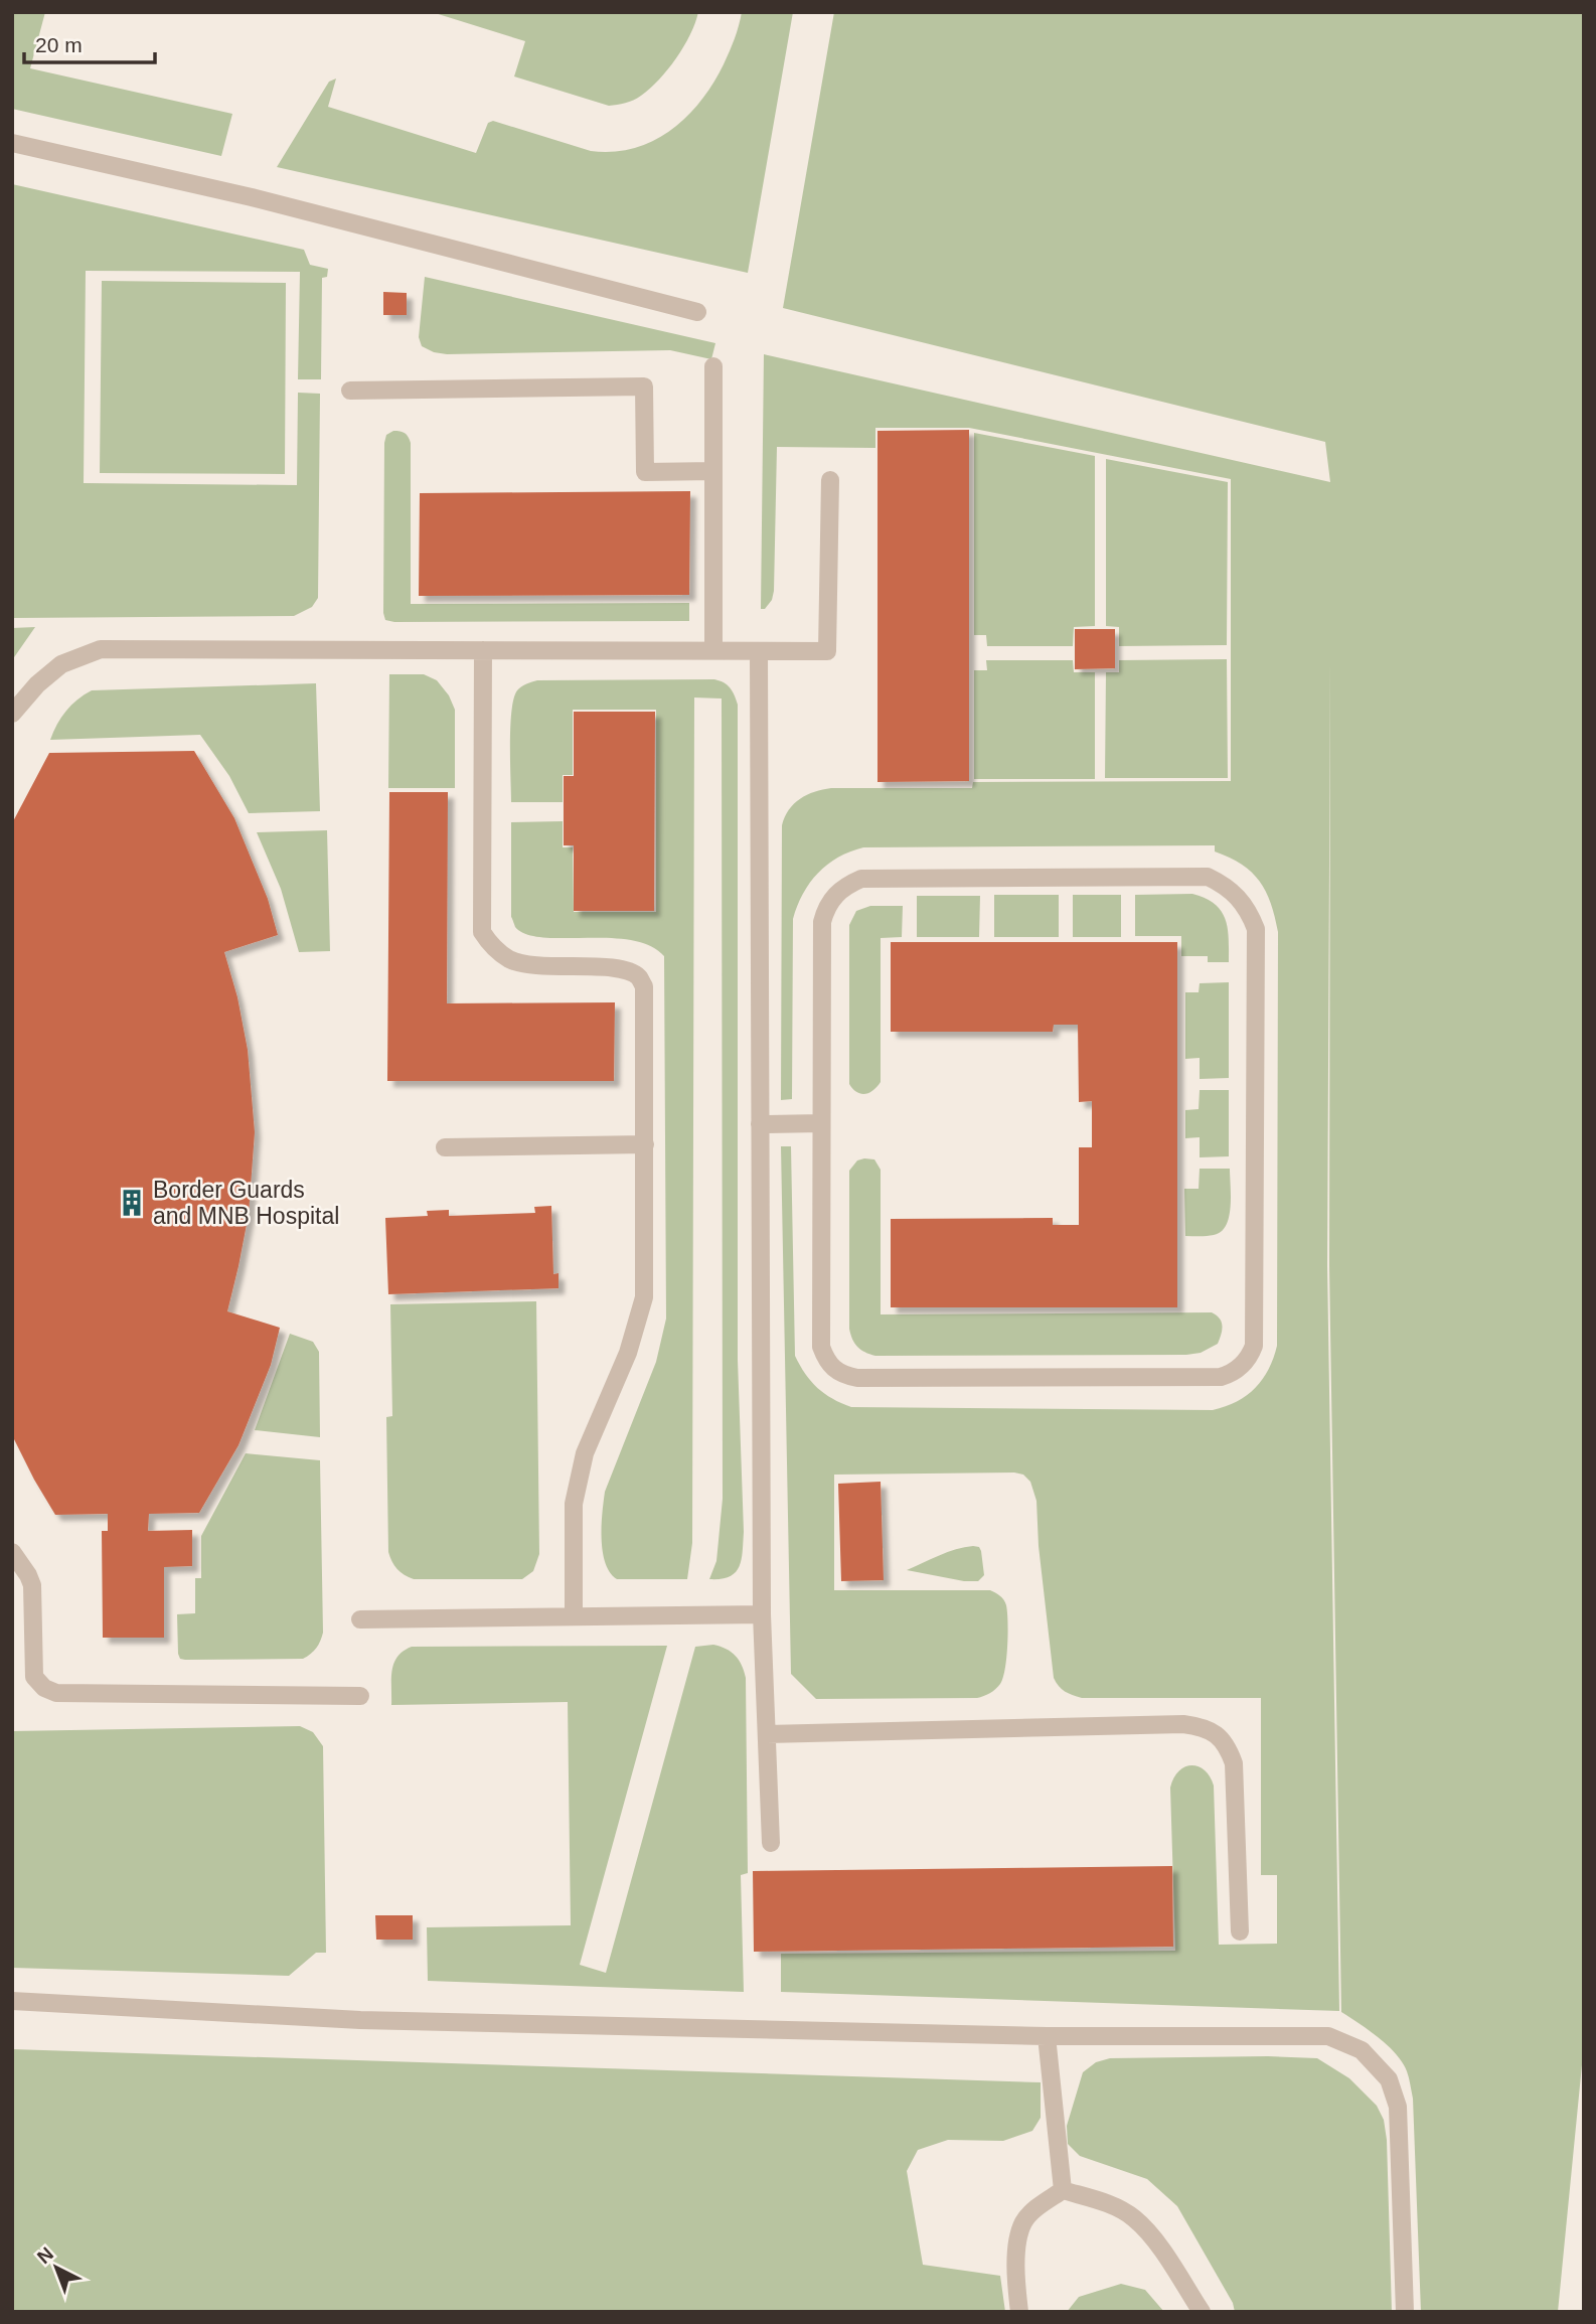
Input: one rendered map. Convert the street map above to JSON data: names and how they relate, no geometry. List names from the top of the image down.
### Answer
{
  "places": {
    "building": ["Border Guards and MNB Hospital"]
  },
  "scale_bar": "20 m",
  "north": "top left"
}
